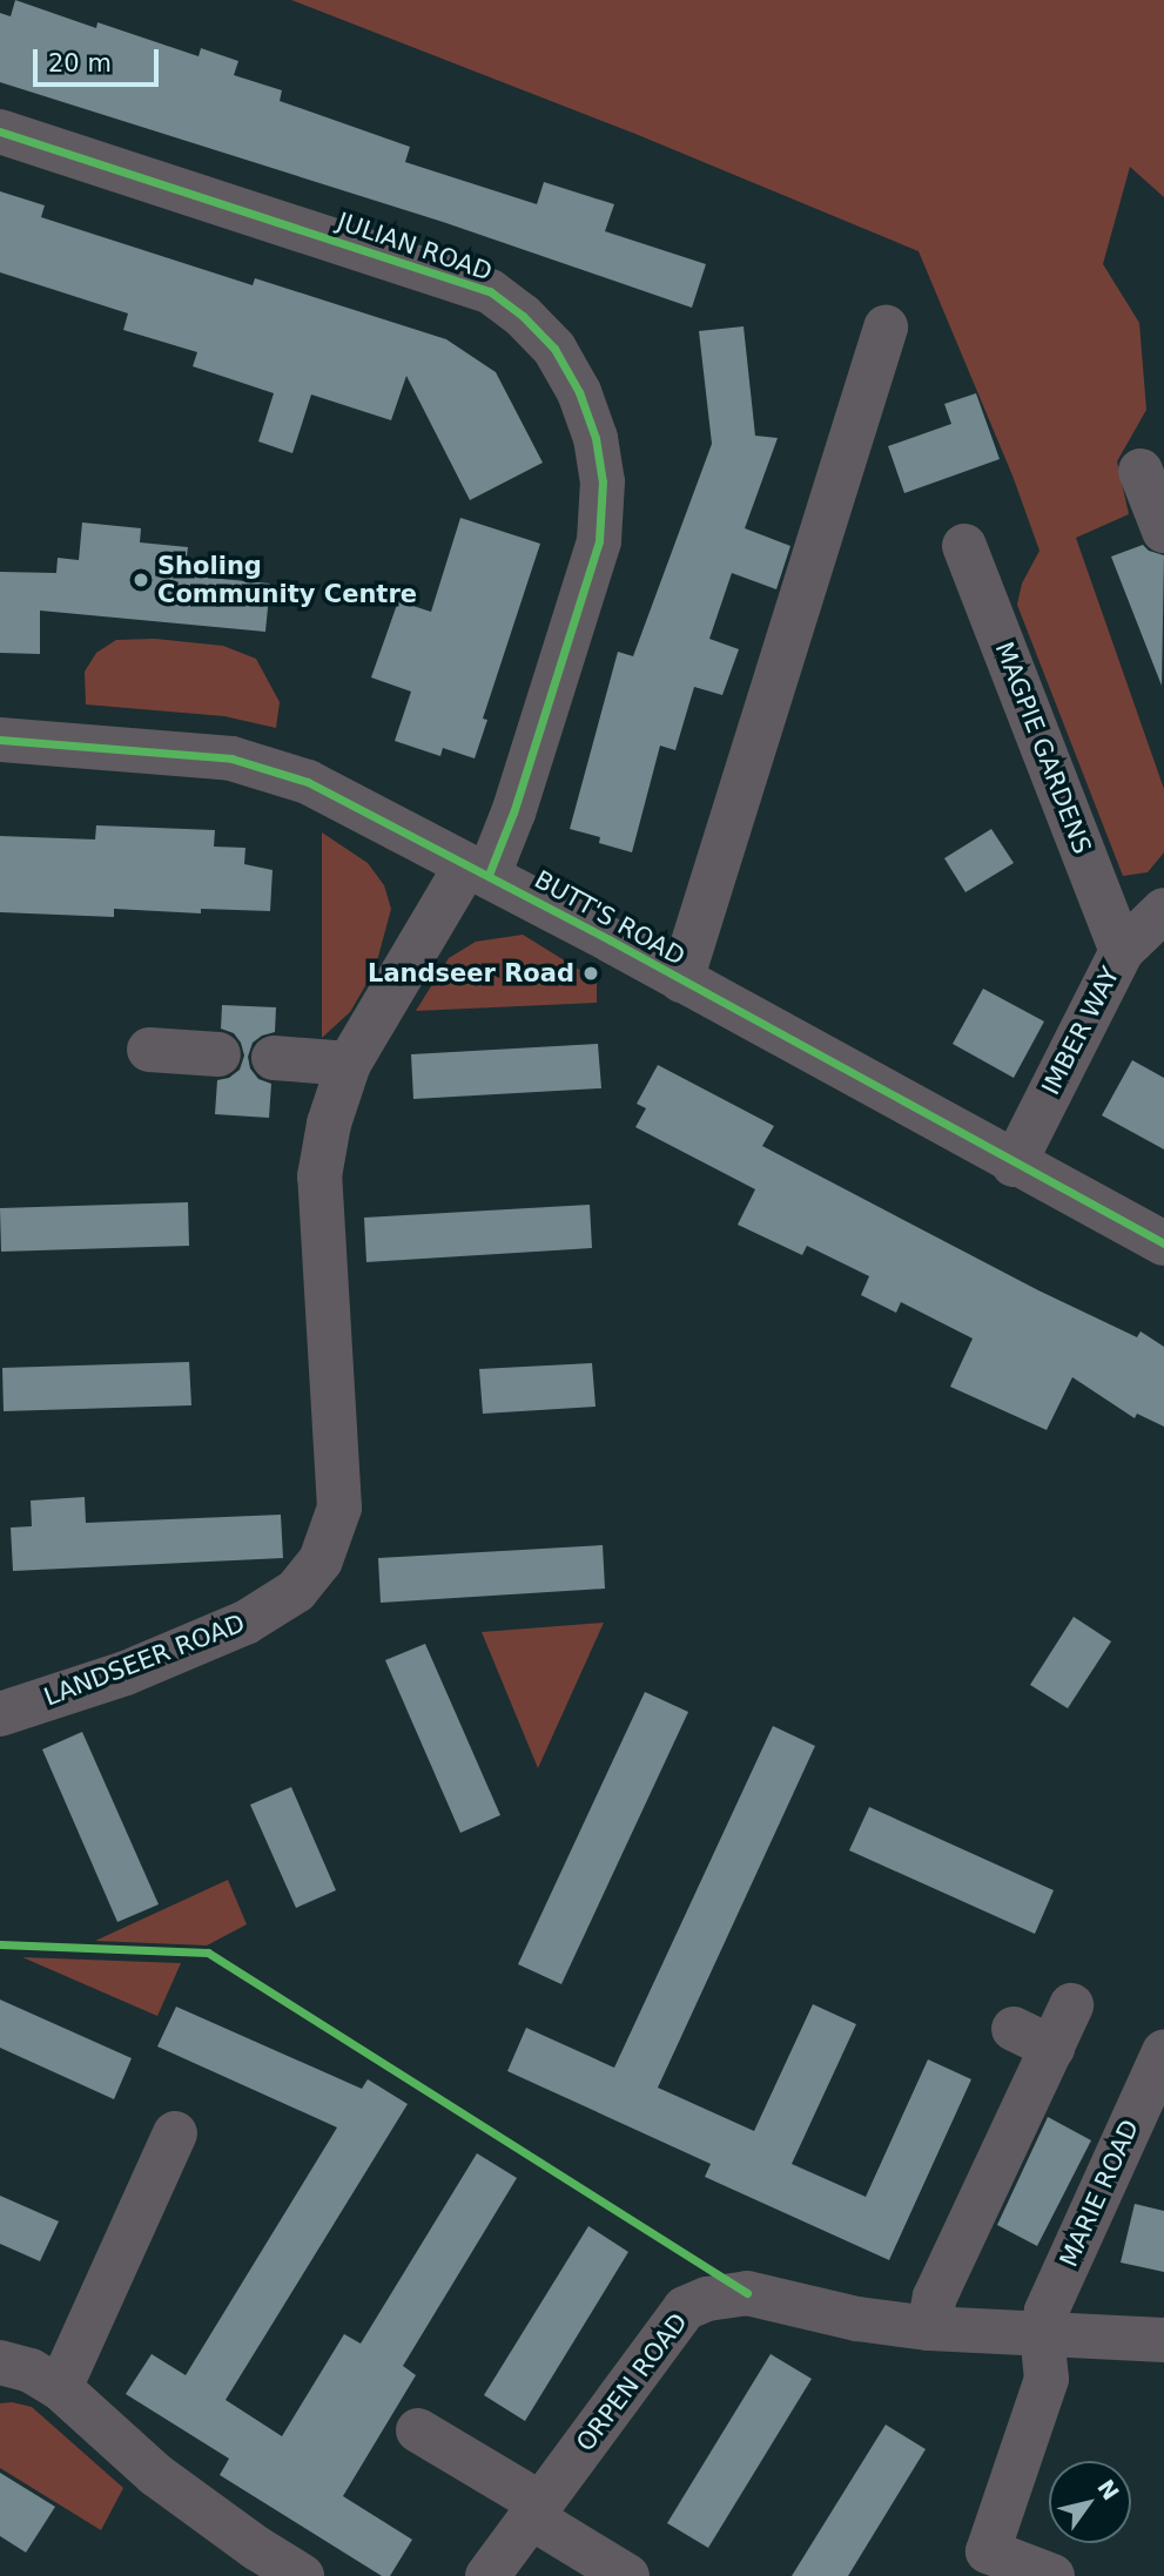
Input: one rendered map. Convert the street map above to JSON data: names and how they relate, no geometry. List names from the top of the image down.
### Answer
{
  "streets": {
    "street": [
      "JULIAN ROAD",
      "MAGPIE GARDENS",
      "BUTT'S ROAD",
      "IMBER WAY",
      "LANDSEER ROAD",
      "MARIE ROAD",
      "ORPEN ROAD"
    ]
  },
  "crossings": [
    ["JULIAN ROAD", "BUTT'S ROAD"],
    ["JULIAN ROAD", "LANDSEER ROAD"],
    ["MAGPIE GARDENS", "IMBER WAY"],
    ["BUTT'S ROAD", "IMBER WAY"],
    ["BUTT'S ROAD", "LANDSEER ROAD"],
    ["MARIE ROAD", "ORPEN ROAD"]
  ],
  "places": ["Sholing Community Centre", "Landseer Road"],
  "scale_bar": "20 m",
  "north": "top right"
}
